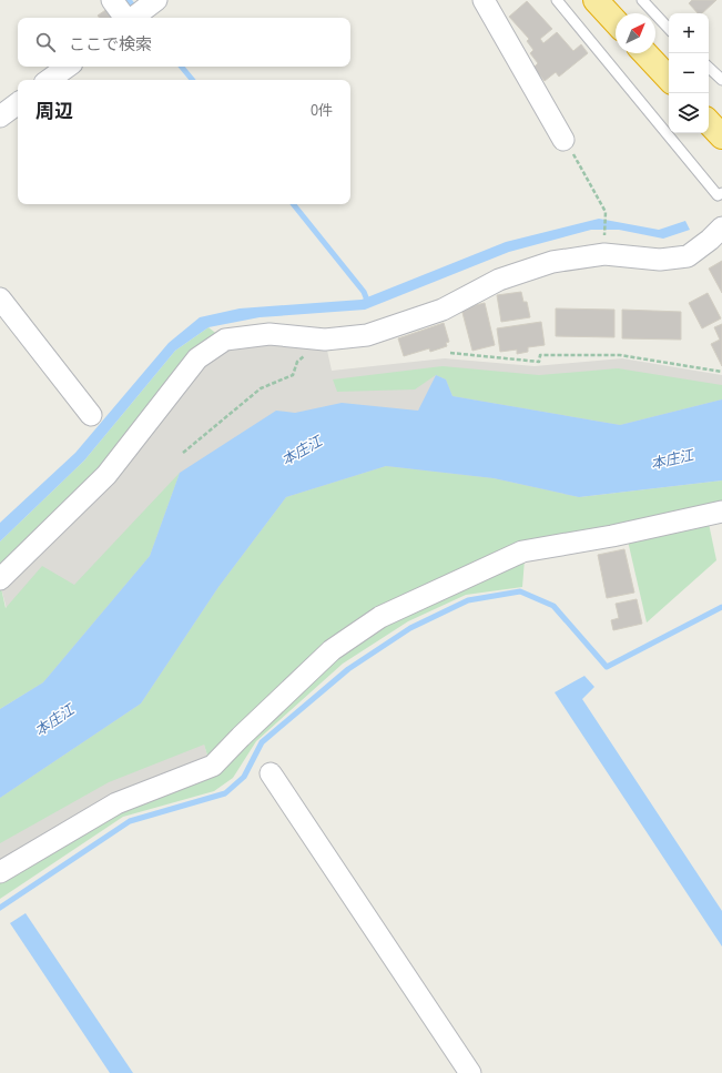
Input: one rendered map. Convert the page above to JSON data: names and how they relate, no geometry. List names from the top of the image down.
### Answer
{
  "water": ["本庄江"],
  "north": "top right",
  "page": {
    "map_buttons": ["+", "−"],
    "search": "ここで検索",
    "heading": ["周辺", "0件"]
  }
}
